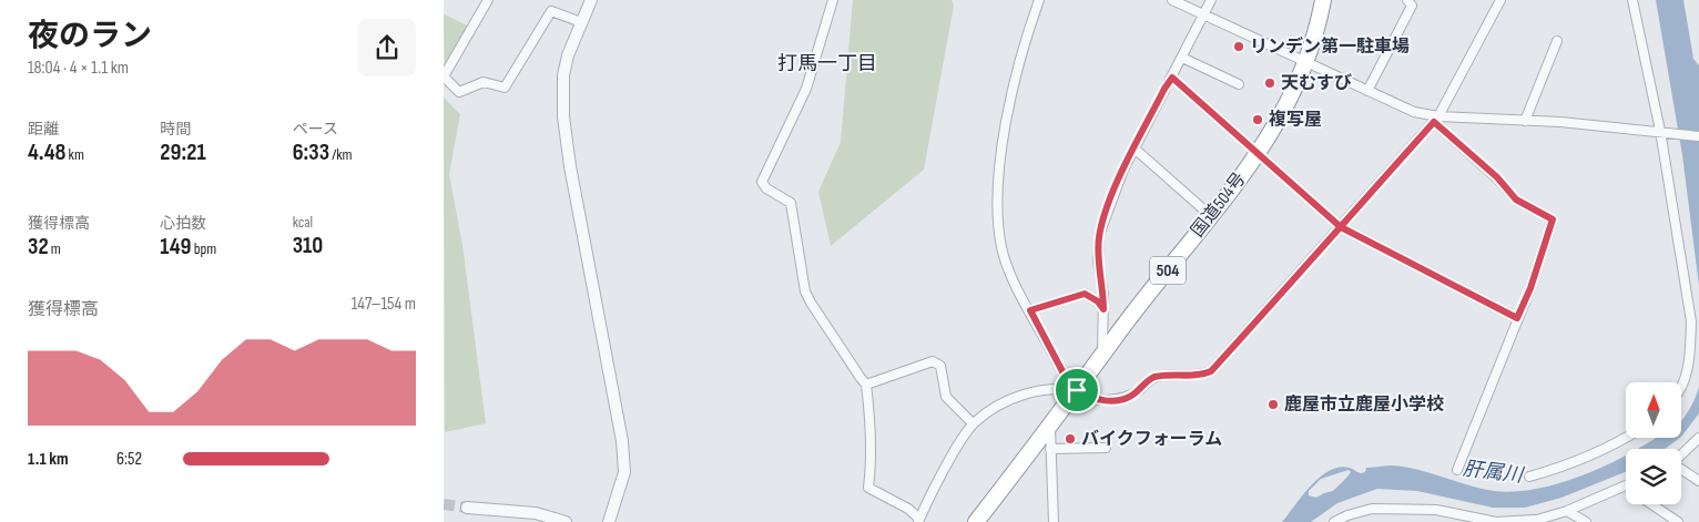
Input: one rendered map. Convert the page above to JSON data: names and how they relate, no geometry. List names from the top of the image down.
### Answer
{
  "streets": {
    "highway": ["国道504号", "504"]
  },
  "districts": ["打馬一丁目"],
  "water": ["肝属川"],
  "places": [
    "リンデン第一駐車場",
    "天むすび",
    "複写屋",
    "鹿屋市立鹿屋小学校",
    "バイクフォーラム"
  ],
  "north": "top",
  "page": {
    "heading": ["夜のラン", "18:04 · 4 × 1.1 km"],
    "stats": [
      ["距離", "4.48 km"],
      ["時間", "29:21"],
      ["ペース", "6:33 /km"],
      ["獲得標高", "32 m"],
      ["心拍数", "149 bpm"],
      ["kcal", "310"]
    ],
    "chart": ["獲得標高", "147–154 m"],
    "list": [
      {
        "name": "1.1 km",
        "note": "6:52"
      }
    ]
  }
}
